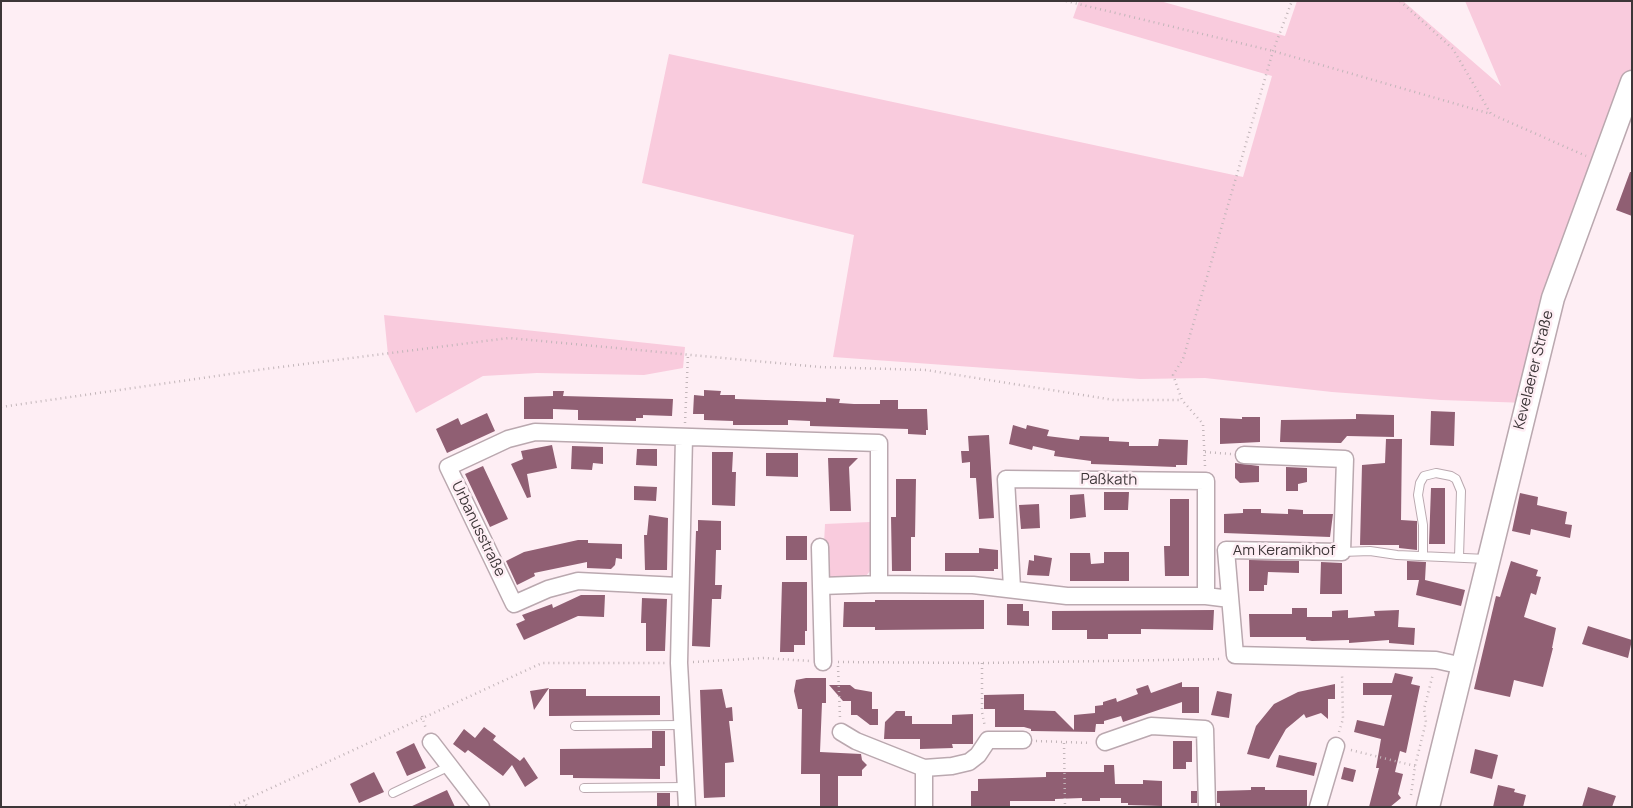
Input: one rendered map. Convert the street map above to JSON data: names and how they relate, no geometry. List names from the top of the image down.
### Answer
{
  "streets": {
    "main road": ["Kevelaerer Straße"],
    "street": ["Paßkath", "Urbanusstraße", "Am Keramikhof"]
  }
}
